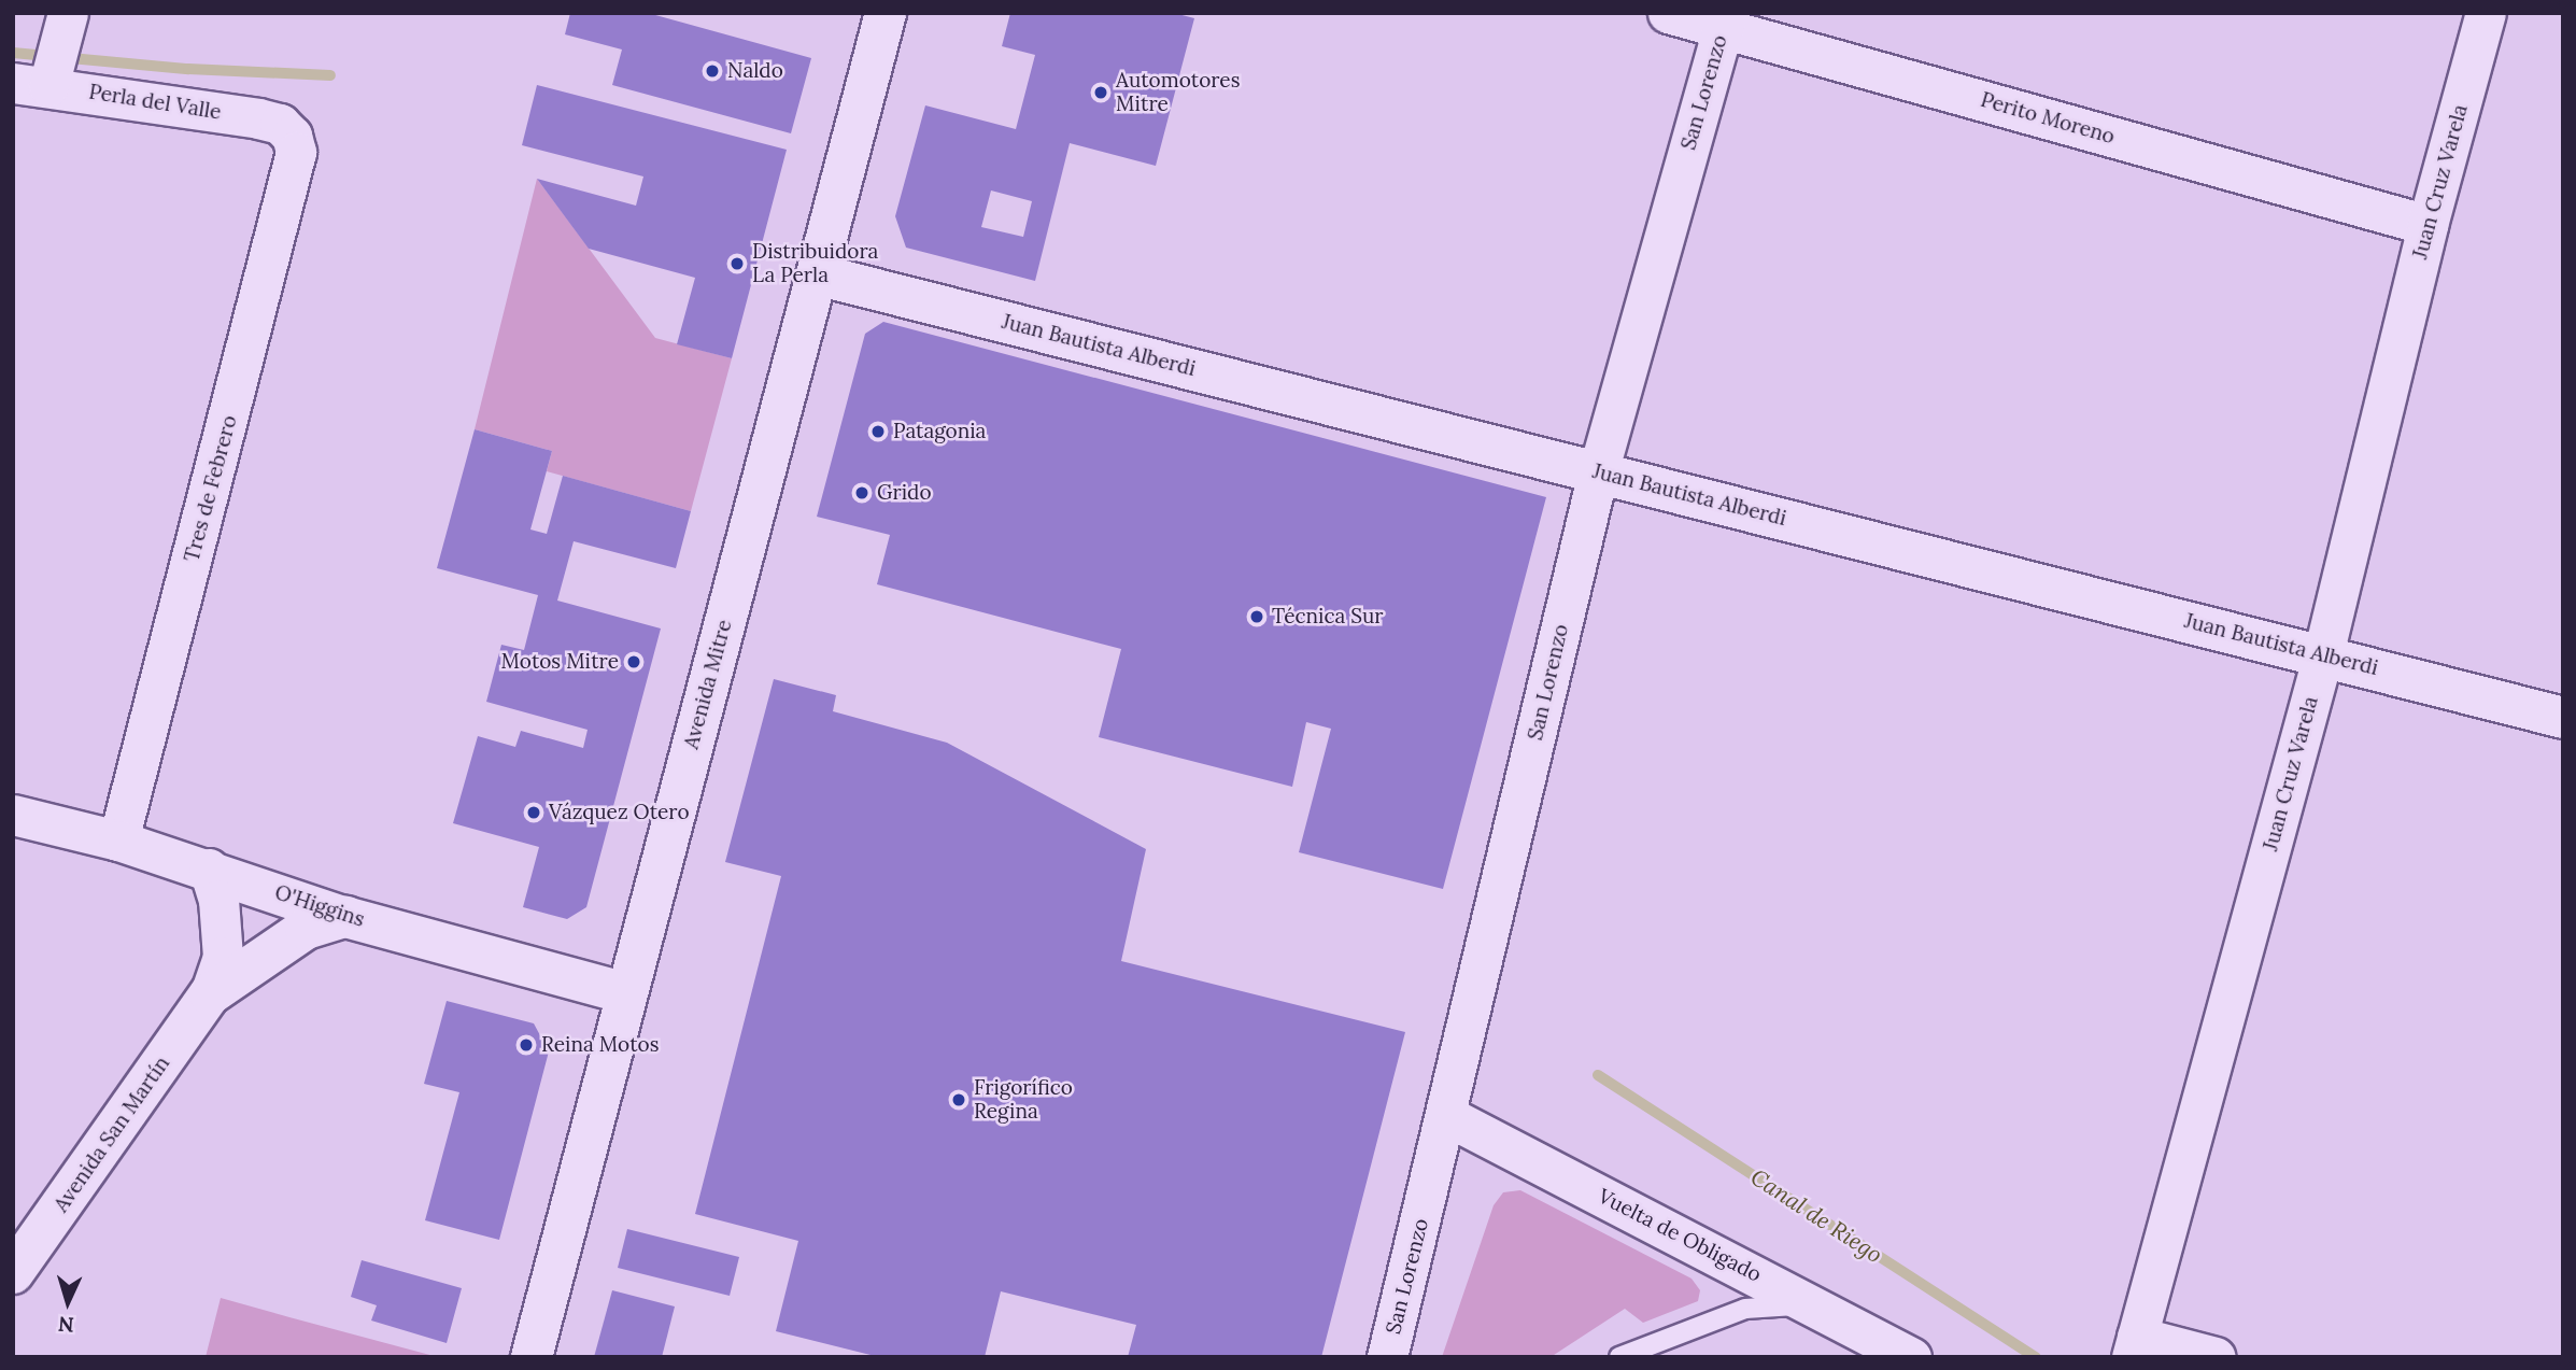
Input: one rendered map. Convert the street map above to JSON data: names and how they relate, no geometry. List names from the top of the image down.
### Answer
{
  "streets": {
    "street": [
      "San Lorenzo",
      "Perla del Valle",
      "Perito Moreno",
      "Juan Cruz Varela",
      "Juan Bautista Alberdi",
      "Tres de Febrero",
      "Avenida Mitre",
      "O'Higgins",
      "Avenida San Martín",
      "Vuelta de Obligado"
    ]
  },
  "crossings": [
    ["San Lorenzo", "Perito Moreno"],
    ["San Lorenzo", "Juan Bautista Alberdi"],
    ["San Lorenzo", "Vuelta de Obligado"],
    ["Perla del Valle", "Tres de Febrero"],
    ["Perito Moreno", "Juan Cruz Varela"],
    ["Juan Cruz Varela", "Juan Bautista Alberdi"],
    ["Juan Bautista Alberdi", "Avenida Mitre"],
    ["Tres de Febrero", "O'Higgins"],
    ["Avenida Mitre", "O'Higgins"],
    ["O'Higgins", "Avenida San Martín"]
  ],
  "water": ["Canal de Riego"],
  "places": [
    "Naldo",
    "Automotores Mitre",
    "Distribuidora La Perla",
    "Patagonia",
    "Grido",
    "Técnica Sur",
    "Motos Mitre",
    "Vázquez Otero",
    "Reina Motos",
    "Frigorífico Regina"
  ],
  "north": "bottom"
}
